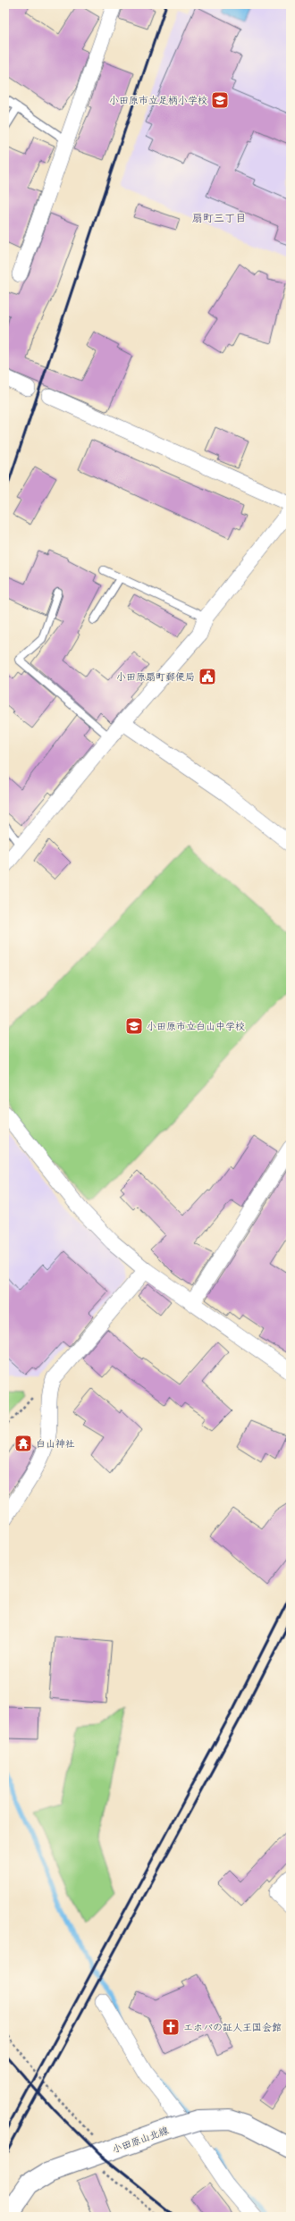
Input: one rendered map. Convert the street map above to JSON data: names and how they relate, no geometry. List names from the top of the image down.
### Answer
{
  "streets": {
    "main road": ["小田原山北線"]
  },
  "districts": ["扇町三丁目"],
  "places": {
    "school or university": ["小田原市立足柄小学校", "小田原市立白山中学校"],
    "public building": ["小田原扇町郵便局"],
    "temple": ["白山神社"],
    "church": ["エホバの証人王国会館"]
  }
}
